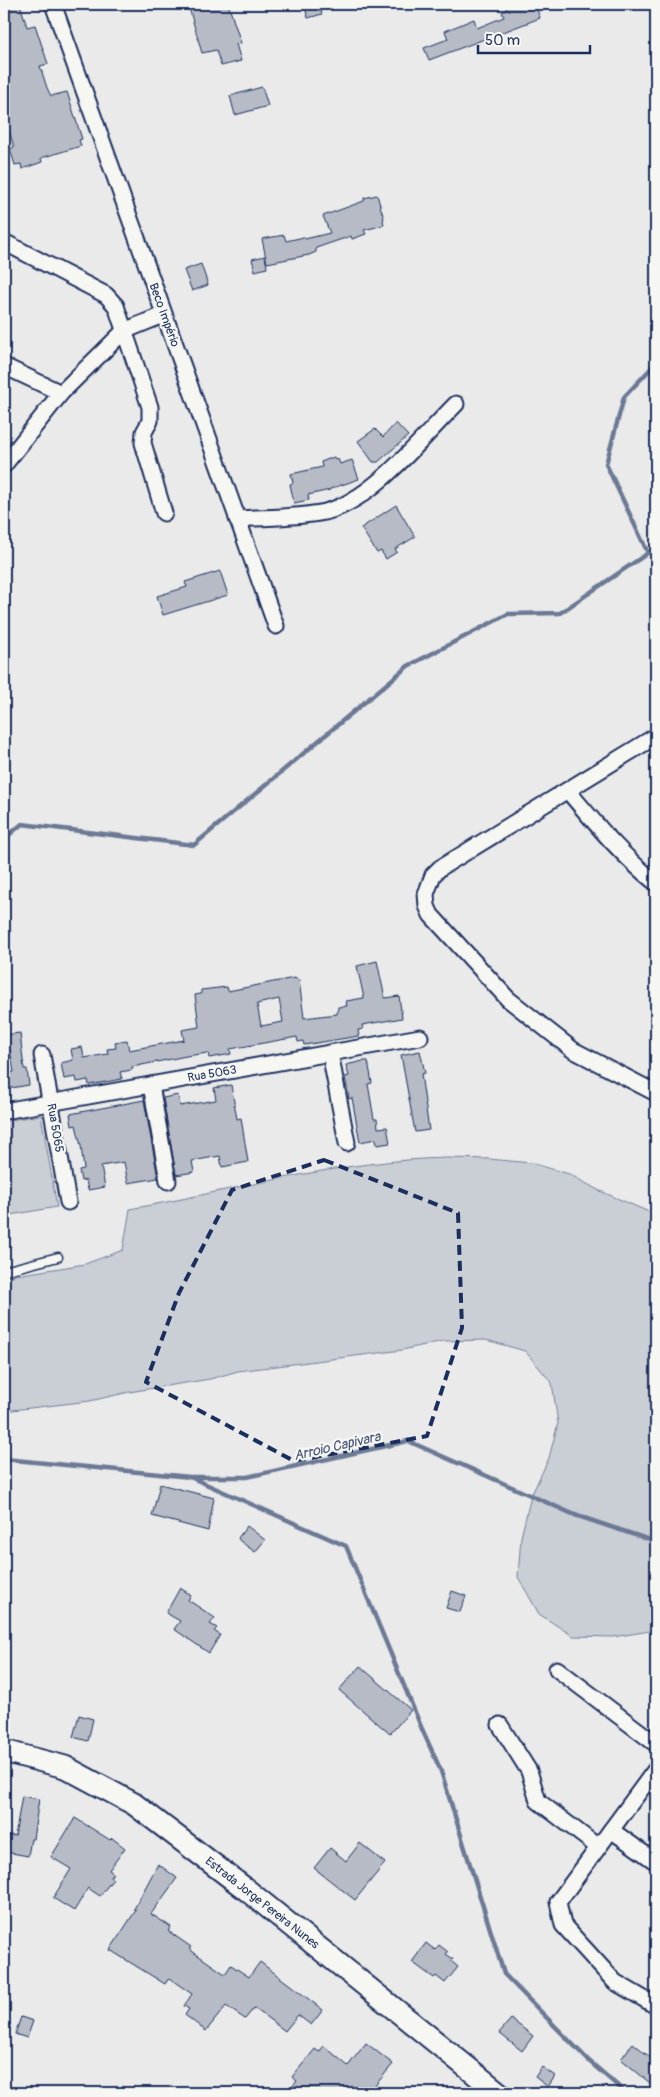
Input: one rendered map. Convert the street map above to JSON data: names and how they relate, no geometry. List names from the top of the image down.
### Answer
{
  "streets": {
    "street": [
      "Beco Império",
      "Rua 5063",
      "Rua 5065",
      "Estrada Jorge Pereira Nunes"
    ]
  },
  "crossings": [
    ["Rua 5063", "Rua 5065"]
  ],
  "water": ["Arroio Capivara"],
  "scale_bar": "50 m"
}
